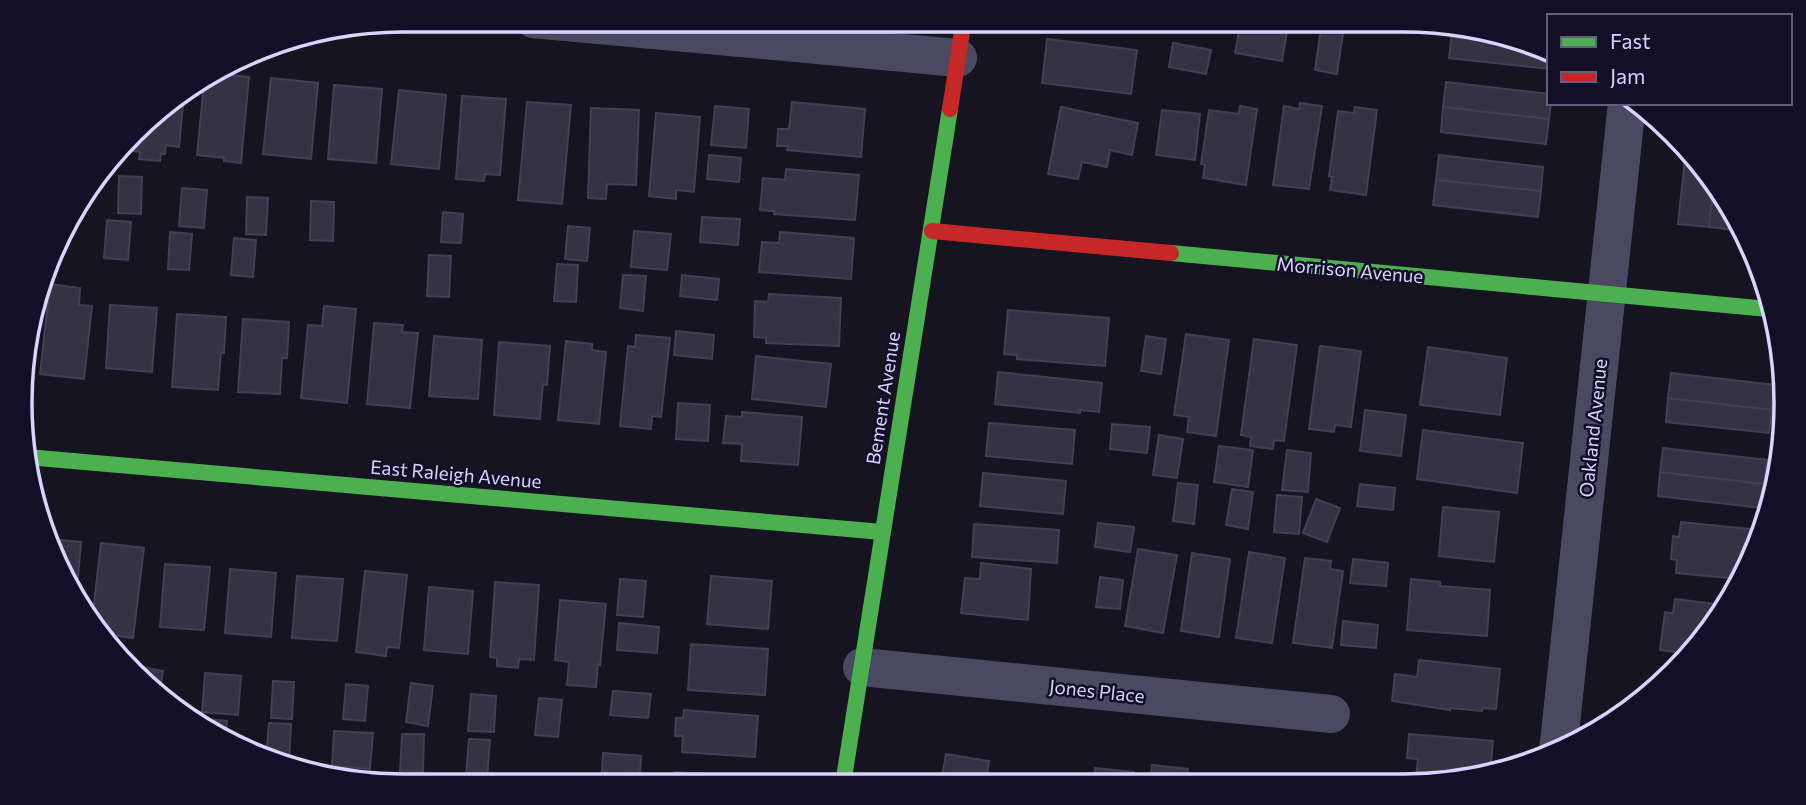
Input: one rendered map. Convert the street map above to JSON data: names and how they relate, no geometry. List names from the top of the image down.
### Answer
{
  "streets": {
    "street": [
      "Morrison Avenue",
      "Bement Avenue",
      "Oakland Avenue",
      "East Raleigh Avenue",
      "Jones Place"
    ]
  },
  "crossings": [
    ["Morrison Avenue", "Bement Avenue"],
    ["Morrison Avenue", "Oakland Avenue"],
    ["Bement Avenue", "East Raleigh Avenue"],
    ["Bement Avenue", "Jones Place"]
  ],
  "legend": ["Fast", "Jam"]
}
